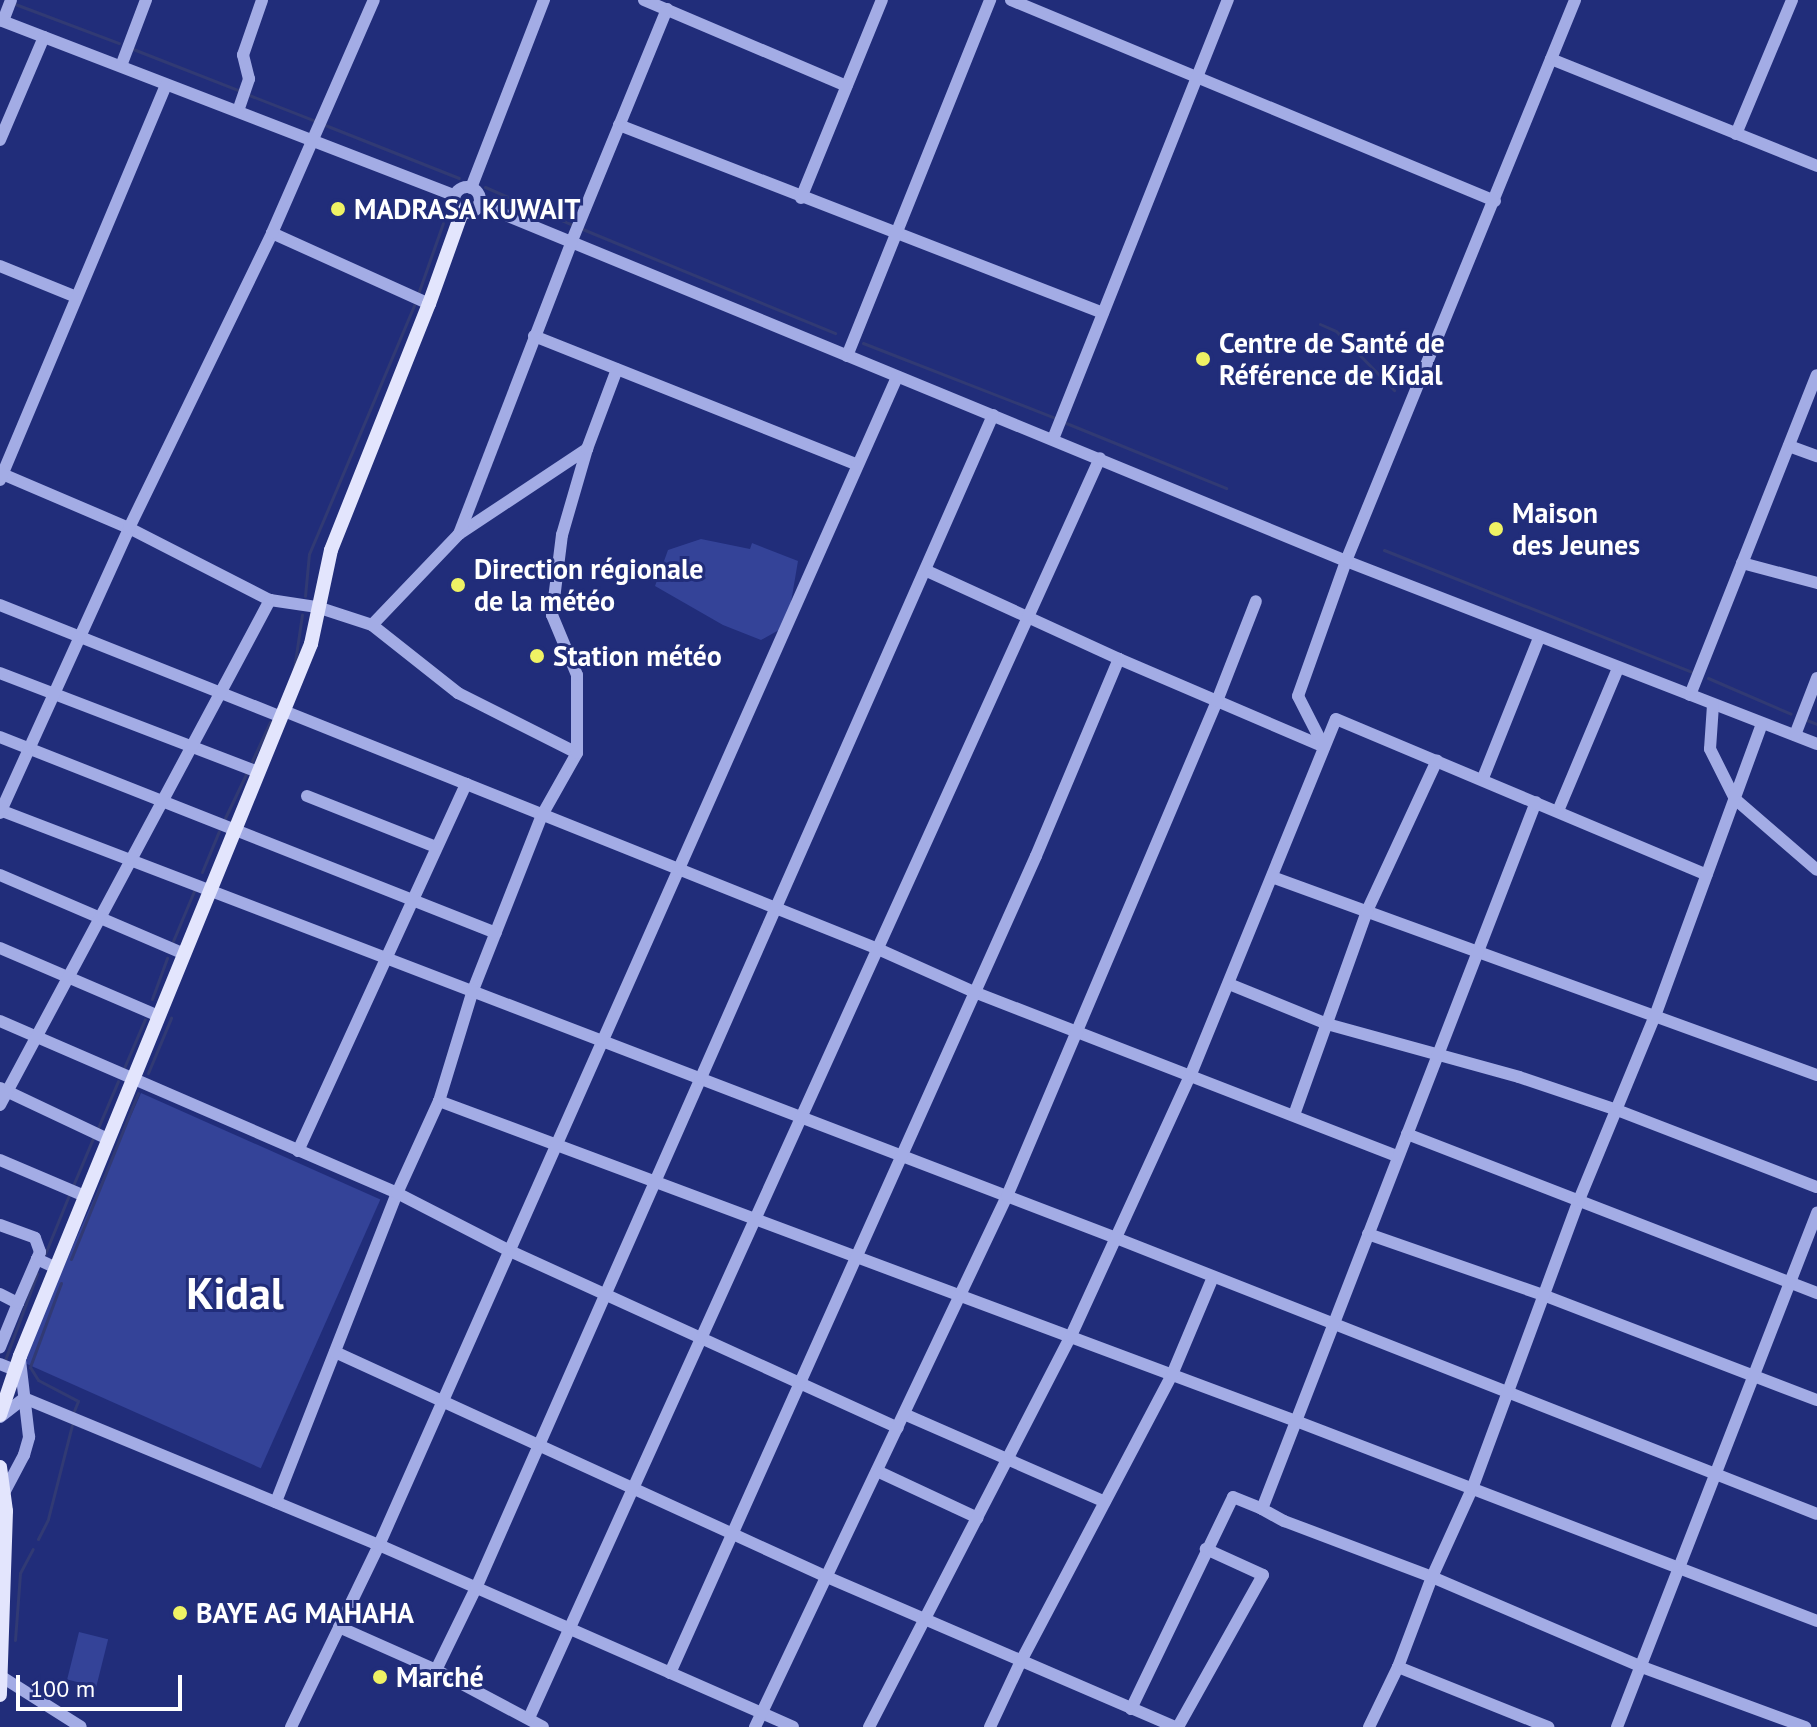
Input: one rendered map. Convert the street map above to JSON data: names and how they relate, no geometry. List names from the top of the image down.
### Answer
{
  "districts": ["Kidal"],
  "places": [
    "MADRASA KUWAIT",
    "Centre de Santé de Référence de Kidal",
    "Maison des Jeunes",
    "Direction régionale de la météo",
    "Station météo",
    "BAYE AG MAHAHA",
    "Marché"
  ],
  "scale_bar": "100 m"
}
